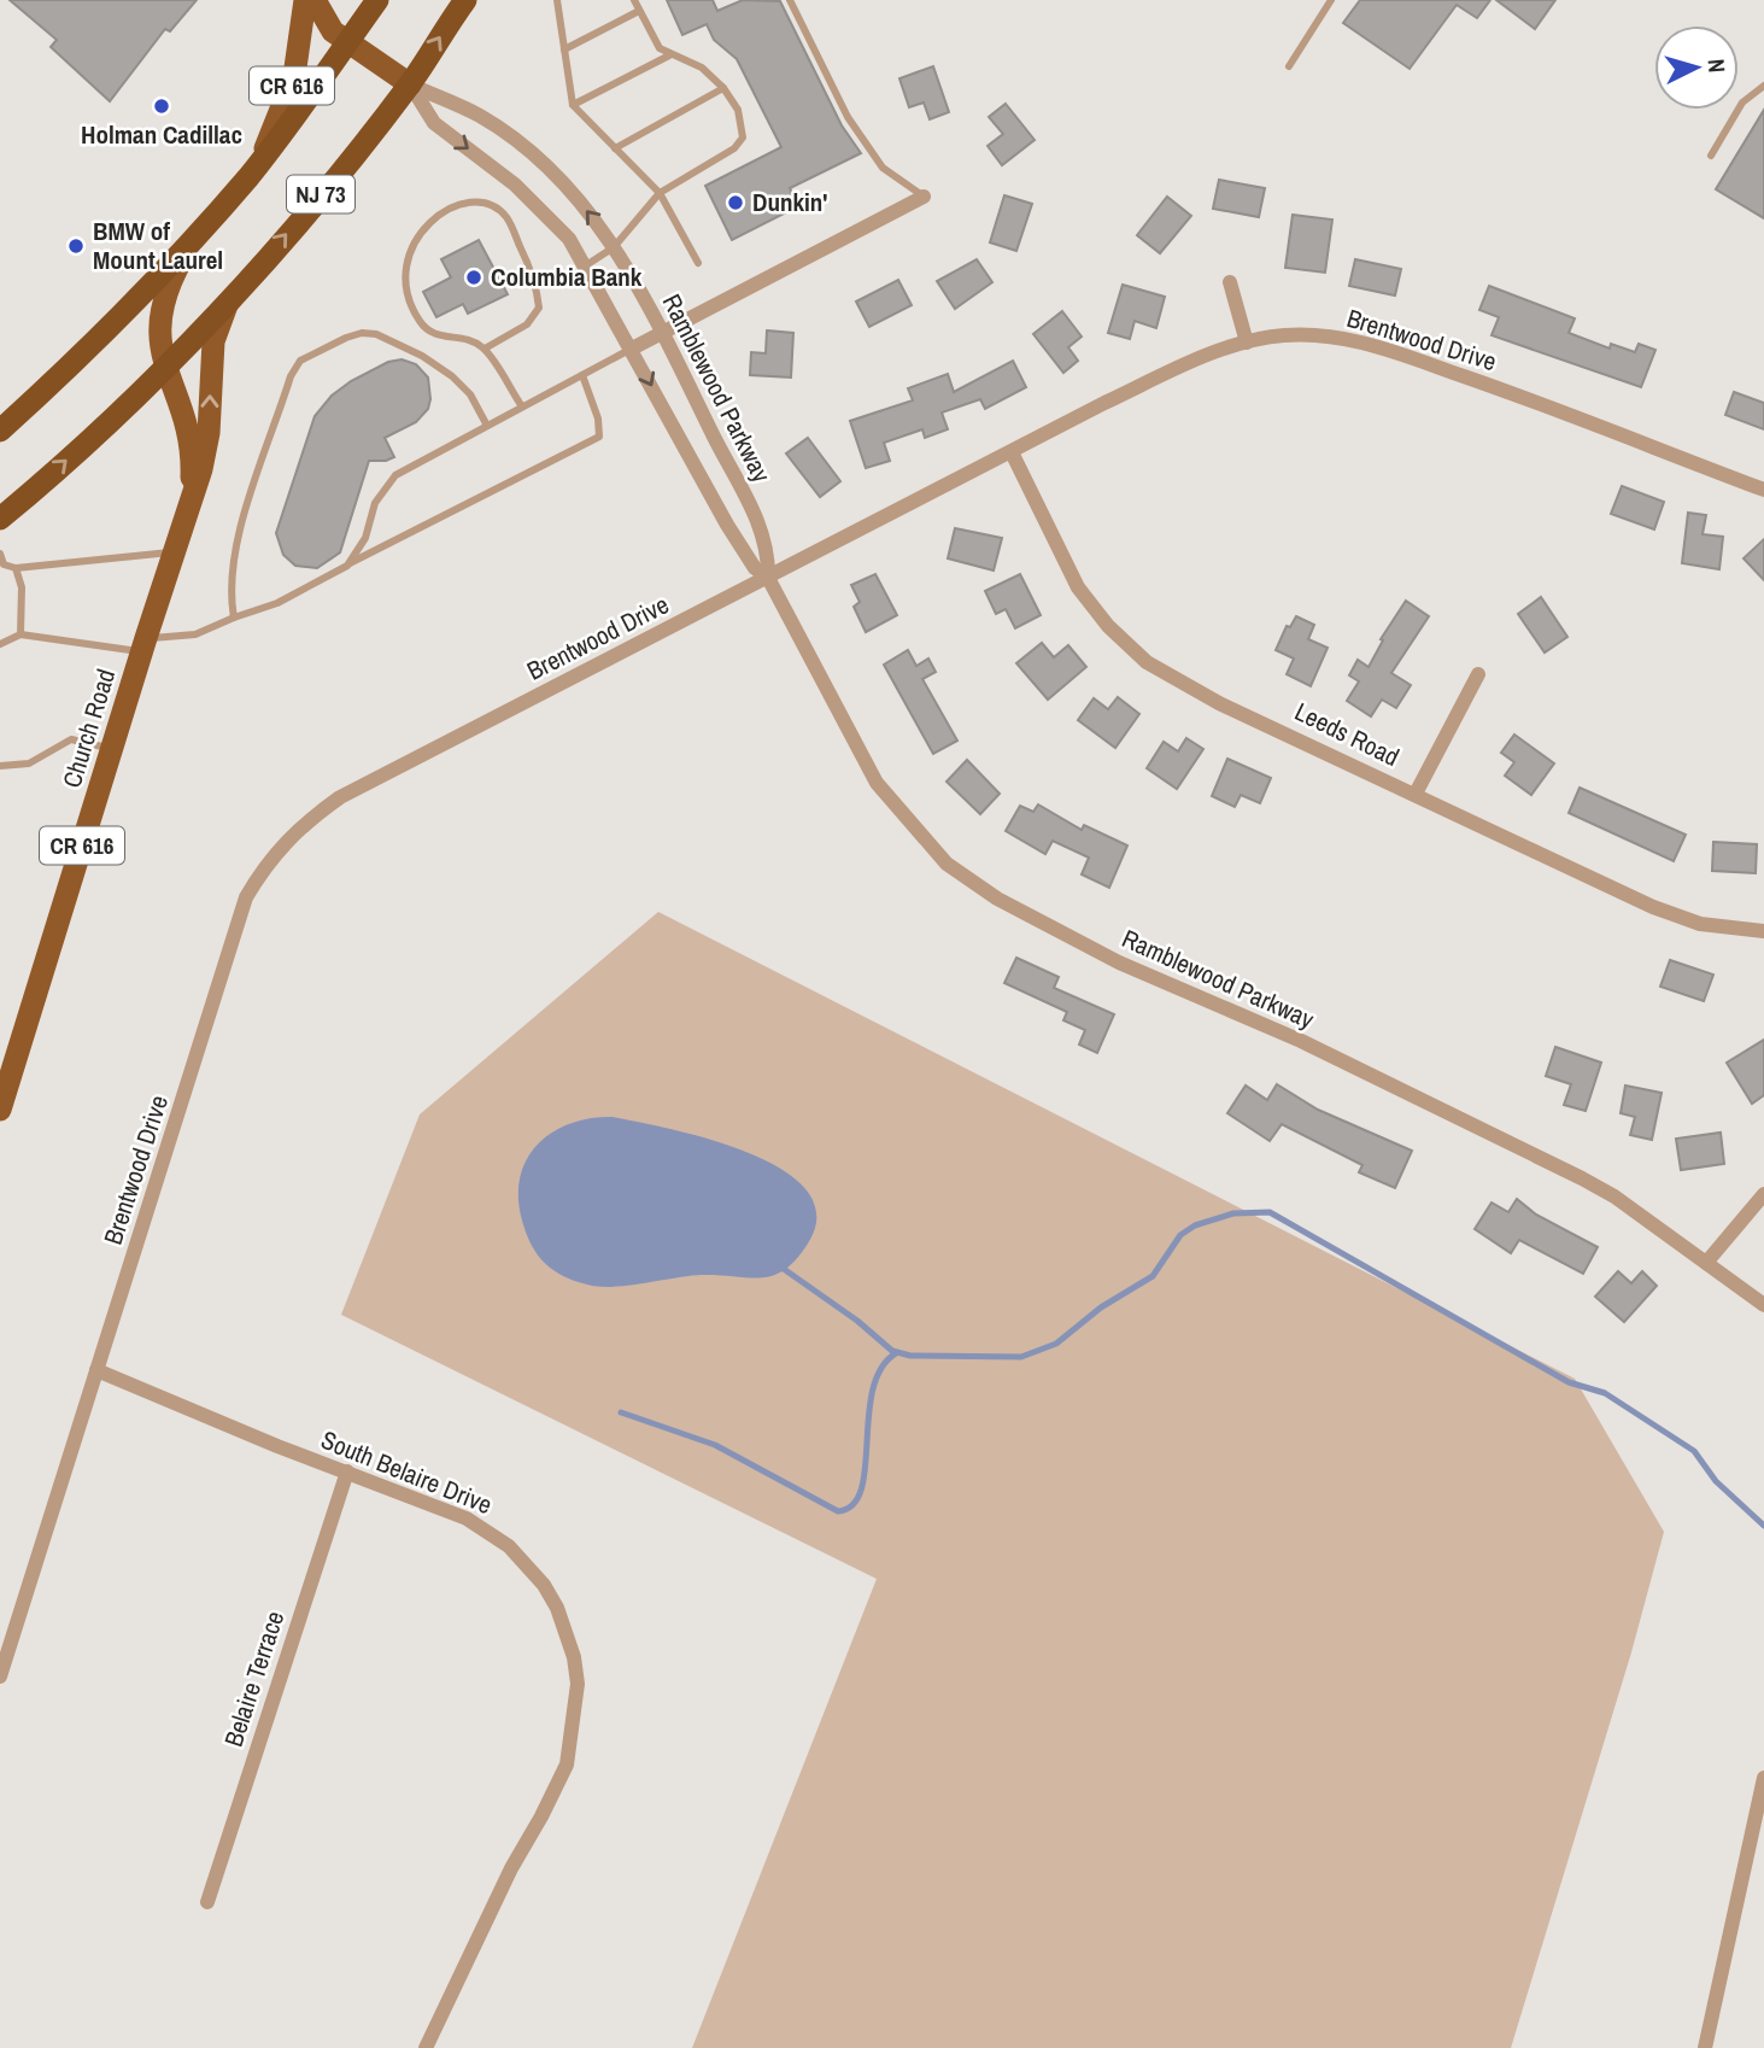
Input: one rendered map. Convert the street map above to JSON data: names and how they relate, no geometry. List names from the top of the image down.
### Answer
{
  "streets": {
    "highway": ["NJ 73"],
    "main road": ["CR 616", "Church Road"],
    "street": [
      "Brentwood Drive",
      "Ramblewood Parkway",
      "Leeds Road",
      "South Belaire Drive",
      "Belaire Terrace"
    ]
  },
  "crossings": [
    ["CR 616", "NJ 73"],
    ["CR 616", "Ramblewood Parkway"],
    ["NJ 73", "Ramblewood Parkway"],
    ["NJ 73", "Church Road"],
    ["Brentwood Drive", "Ramblewood Parkway"],
    ["Brentwood Drive", "Leeds Road"],
    ["Brentwood Drive", "South Belaire Drive"],
    ["South Belaire Drive", "Belaire Terrace"]
  ],
  "places": [
    "Holman Cadillac",
    "Dunkin'",
    "BMW of Mount Laurel",
    "Columbia Bank"
  ],
  "north": "right"
}
